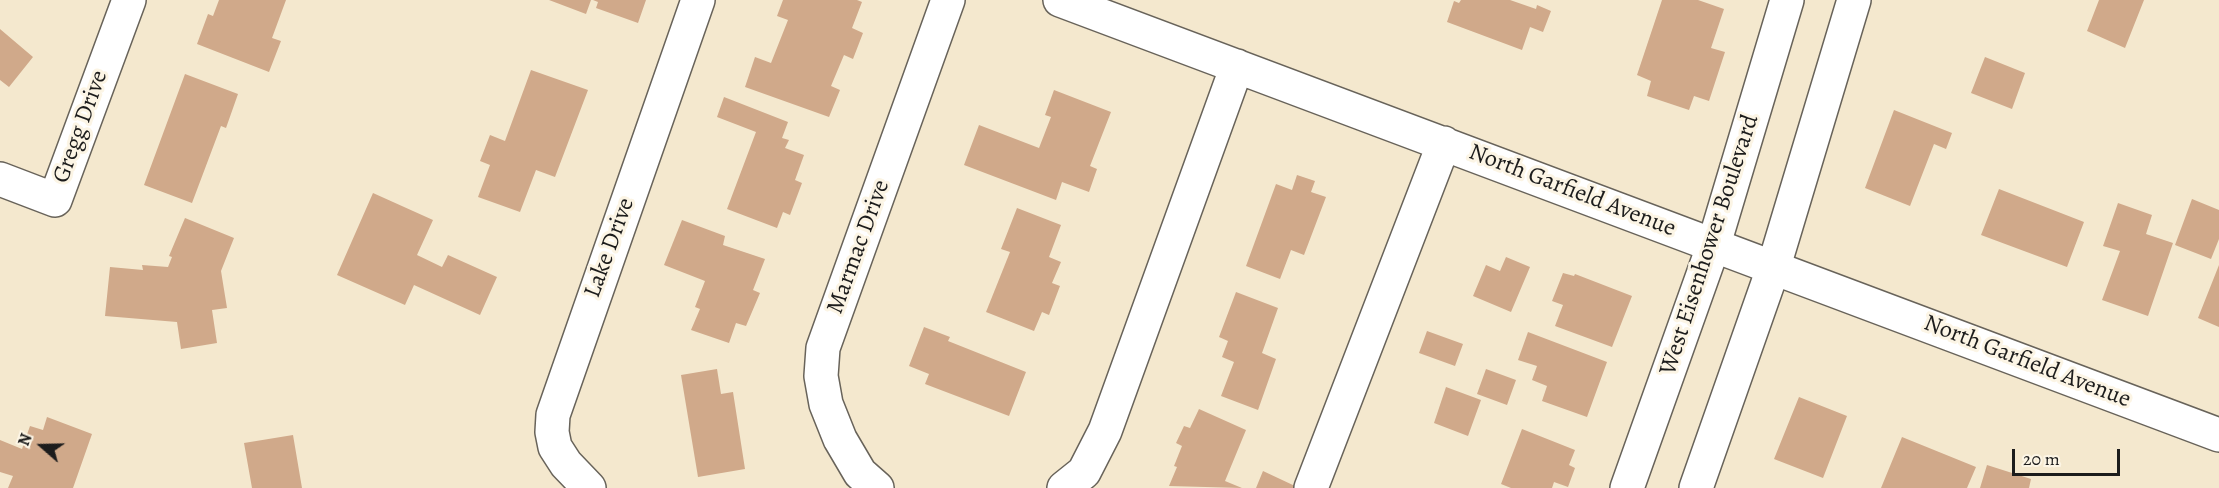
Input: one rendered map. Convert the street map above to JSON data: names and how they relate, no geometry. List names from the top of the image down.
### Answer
{
  "streets": {
    "main road": [
      "Gregg Drive",
      "North Garfield Avenue",
      "West Eisenhower Boulevard",
      "Marmac Drive",
      "Lake Drive"
    ]
  },
  "crossings": [
    ["North Garfield Avenue", "West Eisenhower Boulevard"]
  ],
  "scale_bar": "20 m",
  "north": "left"
}
